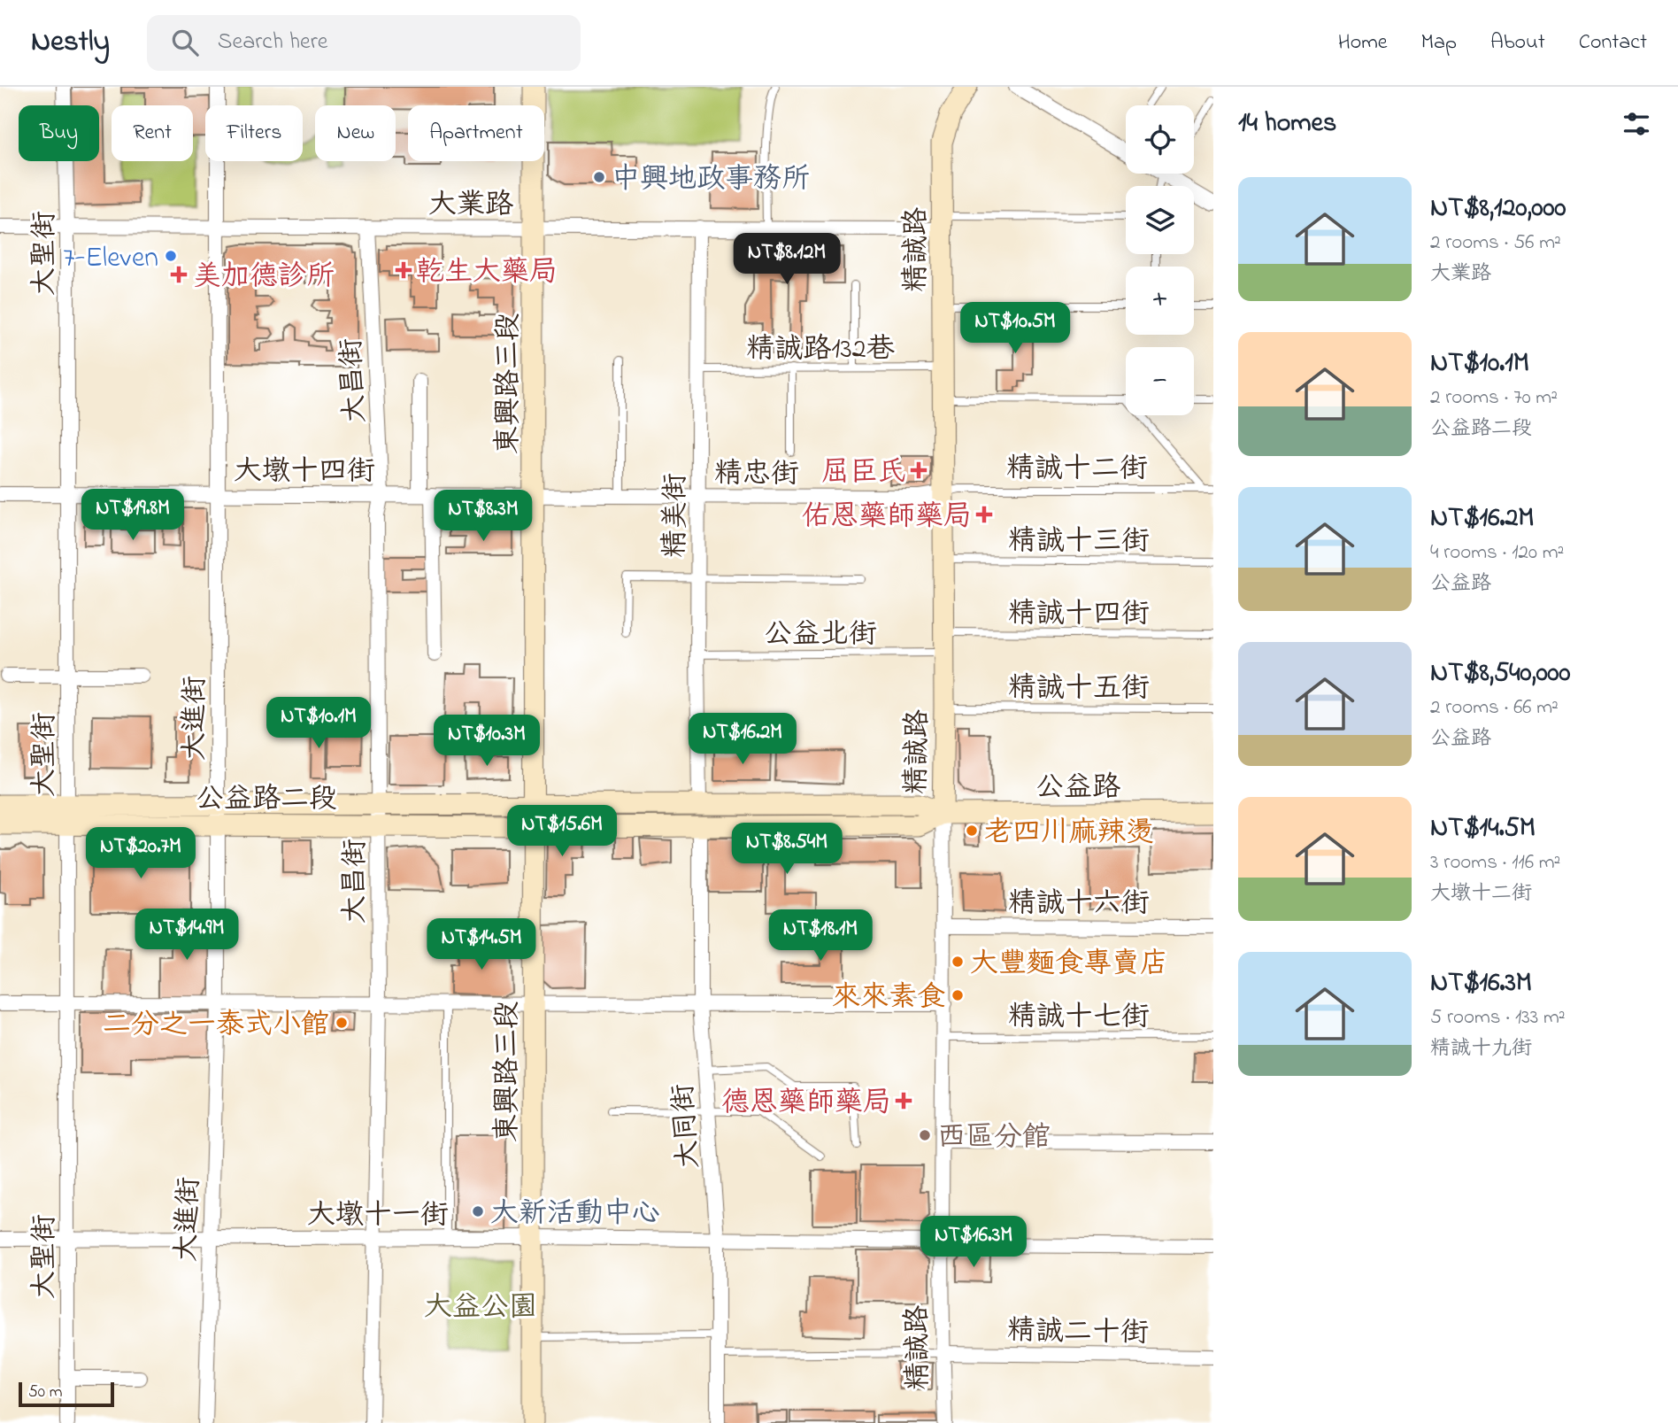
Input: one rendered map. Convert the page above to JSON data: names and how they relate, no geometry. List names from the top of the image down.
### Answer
{
  "streets": {
    "street": [
      "大業路",
      "精誠路",
      "大聖街",
      "大昌街",
      "東興路三段",
      "大墩十四街",
      "精忠街",
      "精美街",
      "大進街",
      "公益路",
      "公益路二段",
      "精誠十六街",
      "大同街",
      "大墩十一街",
      "精誠二十街"
    ],
    "lane": [
      "精誠路132巷",
      "精誠十二街",
      "精誠十三街",
      "精誠十四街",
      "公益北街",
      "精誠十五街",
      "精誠十七街"
    ]
  },
  "crossings": [
    ["大業路", "精誠路"],
    ["大業路", "大聖街"],
    ["大業路", "大昌街"],
    ["大業路", "東興路三段"],
    ["大業路", "精美街"],
    ["大業路", "大進街"],
    ["精誠路", "精誠路132巷"],
    ["精誠路", "精誠十二街"],
    ["精誠路", "精忠街"],
    ["精誠路", "精誠十三街"],
    ["精誠路", "精誠十四街"],
    ["精誠路", "公益北街"],
    ["精誠路", "精誠十五街"],
    ["精誠路", "公益路"],
    ["精誠路", "精誠十六街"],
    ["精誠路", "精誠十七街"],
    ["精誠路", "大墩十一街"],
    ["精誠路", "精誠二十街"],
    ["大聖街", "大墩十四街"],
    ["大聖街", "公益路二段"],
    ["大聖街", "大墩十一街"],
    ["精誠路132巷", "精美街"],
    ["大昌街", "大墩十四街"],
    ["大昌街", "公益路二段"],
    ["大昌街", "大墩十一街"],
    ["東興路三段", "大墩十四街"],
    ["東興路三段", "精忠街"],
    ["東興路三段", "公益路"],
    ["東興路三段", "公益路二段"],
    ["東興路三段", "大墩十一街"],
    ["精誠十二街", "精忠街"],
    ["大墩十四街", "精忠街"],
    ["大墩十四街", "大進街"],
    ["精忠街", "精美街"],
    ["精美街", "公益北街"],
    ["精美街", "公益路"],
    ["精誠十四街", "公益北街"],
    ["大進街", "公益路二段"],
    ["大進街", "大墩十一街"],
    ["公益路", "公益路二段"],
    ["公益路", "大同街"],
    ["大同街", "大墩十一街"]
  ],
  "parks": ["大益公園"],
  "places": {
    "other": [
      "中興地政事務所",
      "7-Eleven",
      "老四川麻辣燙",
      "大豐麵食專賣店",
      "來來素食",
      "二分之一泰式小館",
      "西區分館",
      "大新活動中心"
    ],
    "health": [
      "乾生大藥局",
      "美加德診所",
      "屈臣氏",
      "佑恩藥師藥局",
      "德恩藥師藥局"
    ]
  },
  "scale_bar": "50 m",
  "page": {
    "header": "Nestly",
    "search": "Search here",
    "nav": [
      "Home",
      "Map",
      "About",
      "Contact"
    ],
    "heading": "14 homes",
    "map_buttons": ["+", "−"],
    "chip": [
      "Buy",
      "Rent",
      "Filters",
      "New",
      "Apartment"
    ],
    "list": [
      {
        "name": "NT$8,120,000",
        "note": "2 rooms · 56 m² · 大業路"
      },
      {
        "name": "NT$10.1M",
        "note": "2 rooms · 70 m² · 公益路二段"
      },
      {
        "name": "NT$16.2M",
        "note": "4 rooms · 120 m² · 公益路"
      },
      {
        "name": "NT$8,540,000",
        "note": "2 rooms · 66 m² · 公益路"
      },
      {
        "name": "NT$14.5M",
        "note": "3 rooms · 116 m² · 大墩十二街"
      },
      {
        "name": "NT$16.3M",
        "note": "5 rooms · 133 m² · 精誠十九街"
      }
    ],
    "price": [
      "NT$8.12M",
      "NT$10.5M",
      "NT$19.8M",
      "NT$8.3M",
      "NT$10.1M",
      "NT$16.2M",
      "NT$10.3M",
      "NT$15.6M",
      "NT$8.54M",
      "NT$20.7M",
      "NT$14.9M",
      "NT$18.1M",
      "NT$14.5M",
      "NT$16.3M"
    ],
    "scale": "50 m"
  }
}
